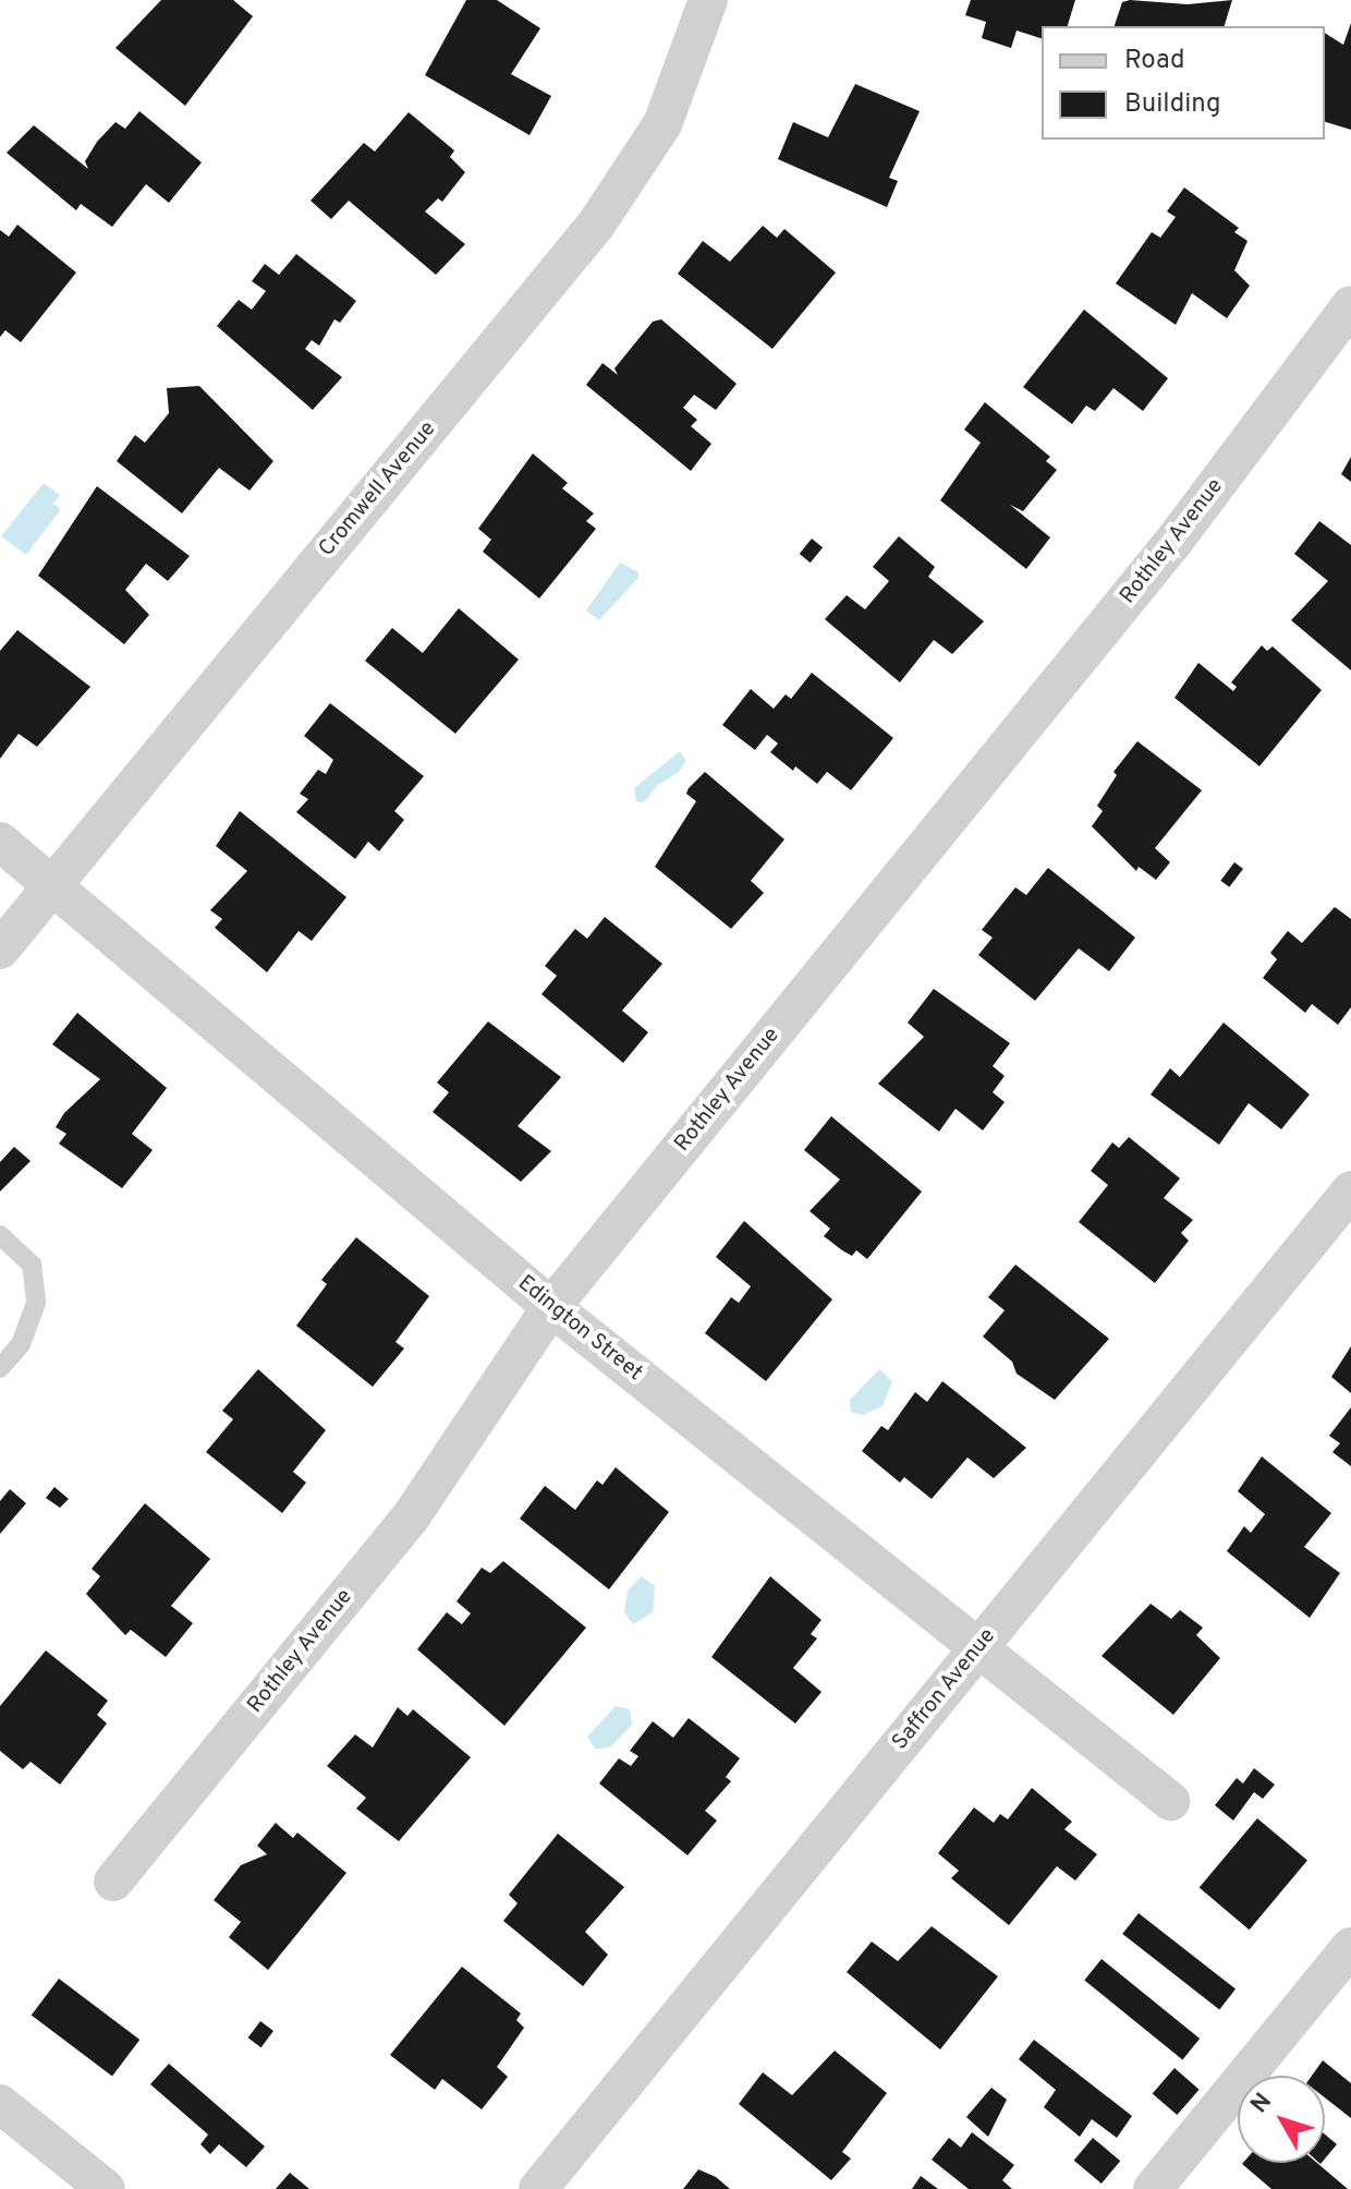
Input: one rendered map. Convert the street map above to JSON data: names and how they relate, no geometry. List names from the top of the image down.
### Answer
{
  "streets": {
    "street": [
      "Cromwell Avenue",
      "Rothley Avenue",
      "Edington Street",
      "Saffron Avenue"
    ]
  },
  "crossings": [
    ["Cromwell Avenue", "Edington Street"],
    ["Rothley Avenue", "Edington Street"],
    ["Edington Street", "Saffron Avenue"]
  ],
  "legend": ["Road", "Building"],
  "north": "top left"
}
